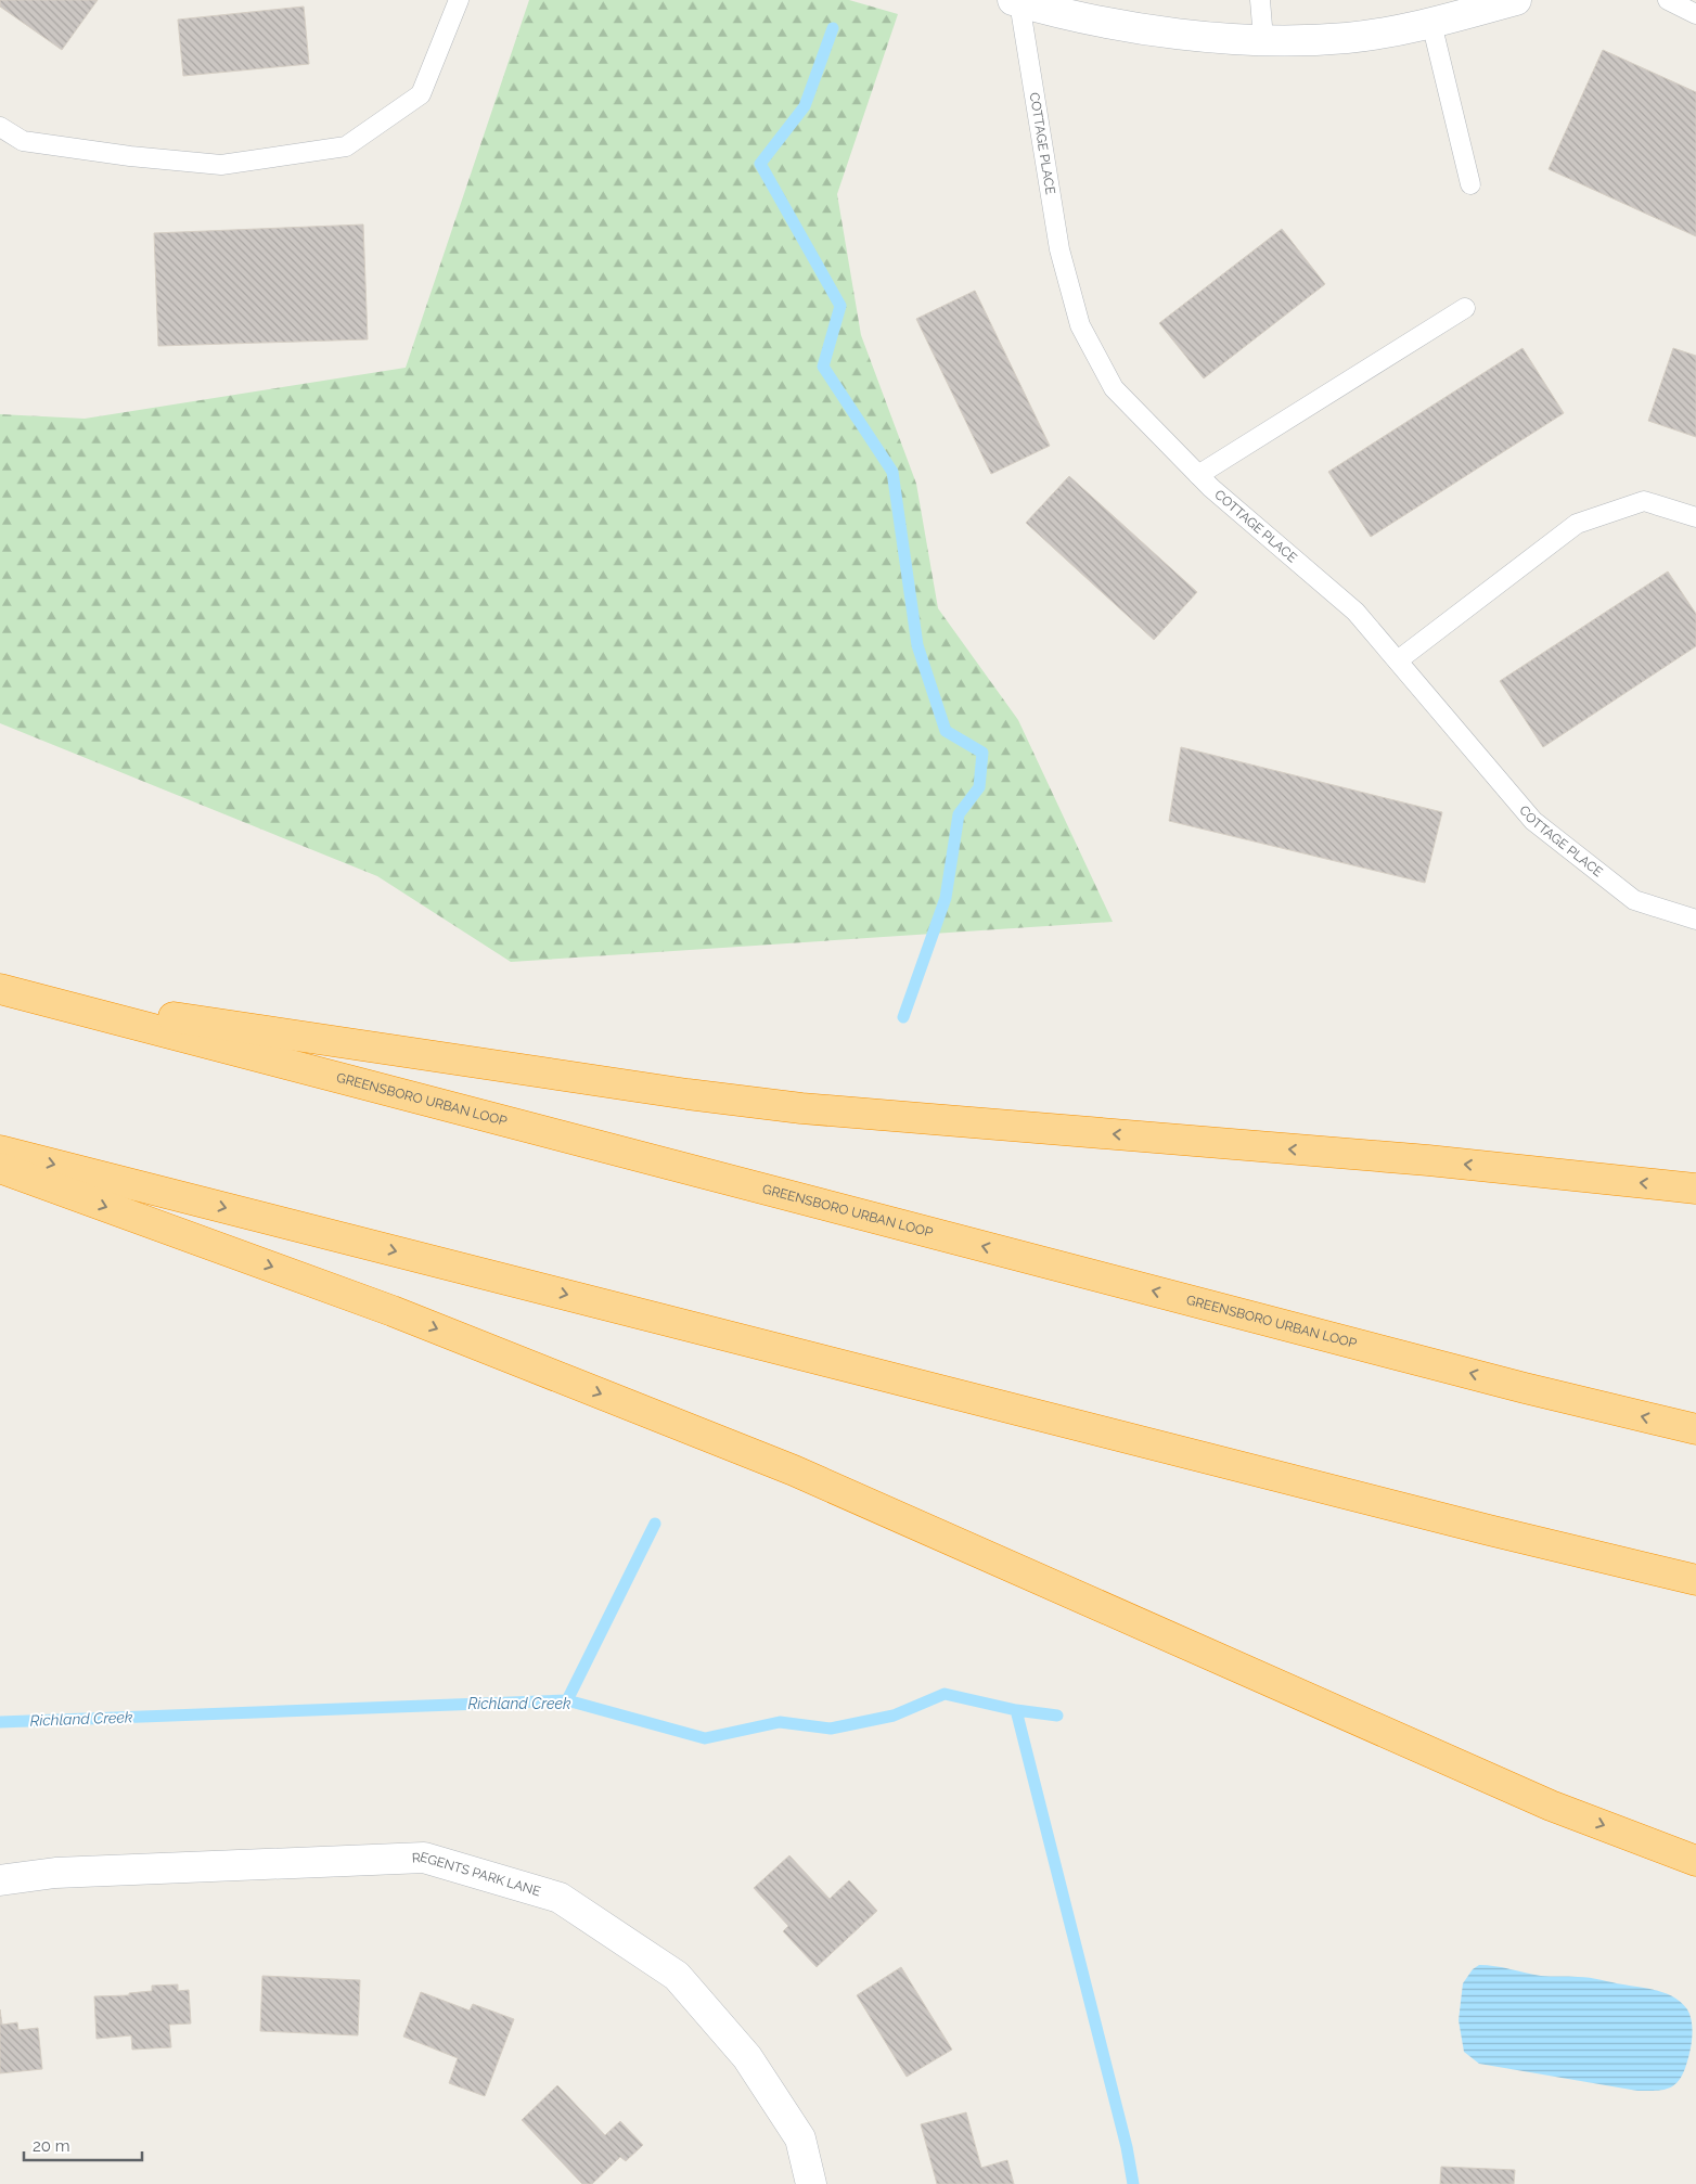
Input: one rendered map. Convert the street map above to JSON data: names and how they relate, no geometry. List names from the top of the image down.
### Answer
{
  "streets": {
    "highway": ["GREENSBORO URBAN LOOP"],
    "street": ["COTTAGE PLACE", "REGENTS PARK LANE"]
  },
  "water": ["Richland Creek"],
  "scale_bar": "20 m"
}
